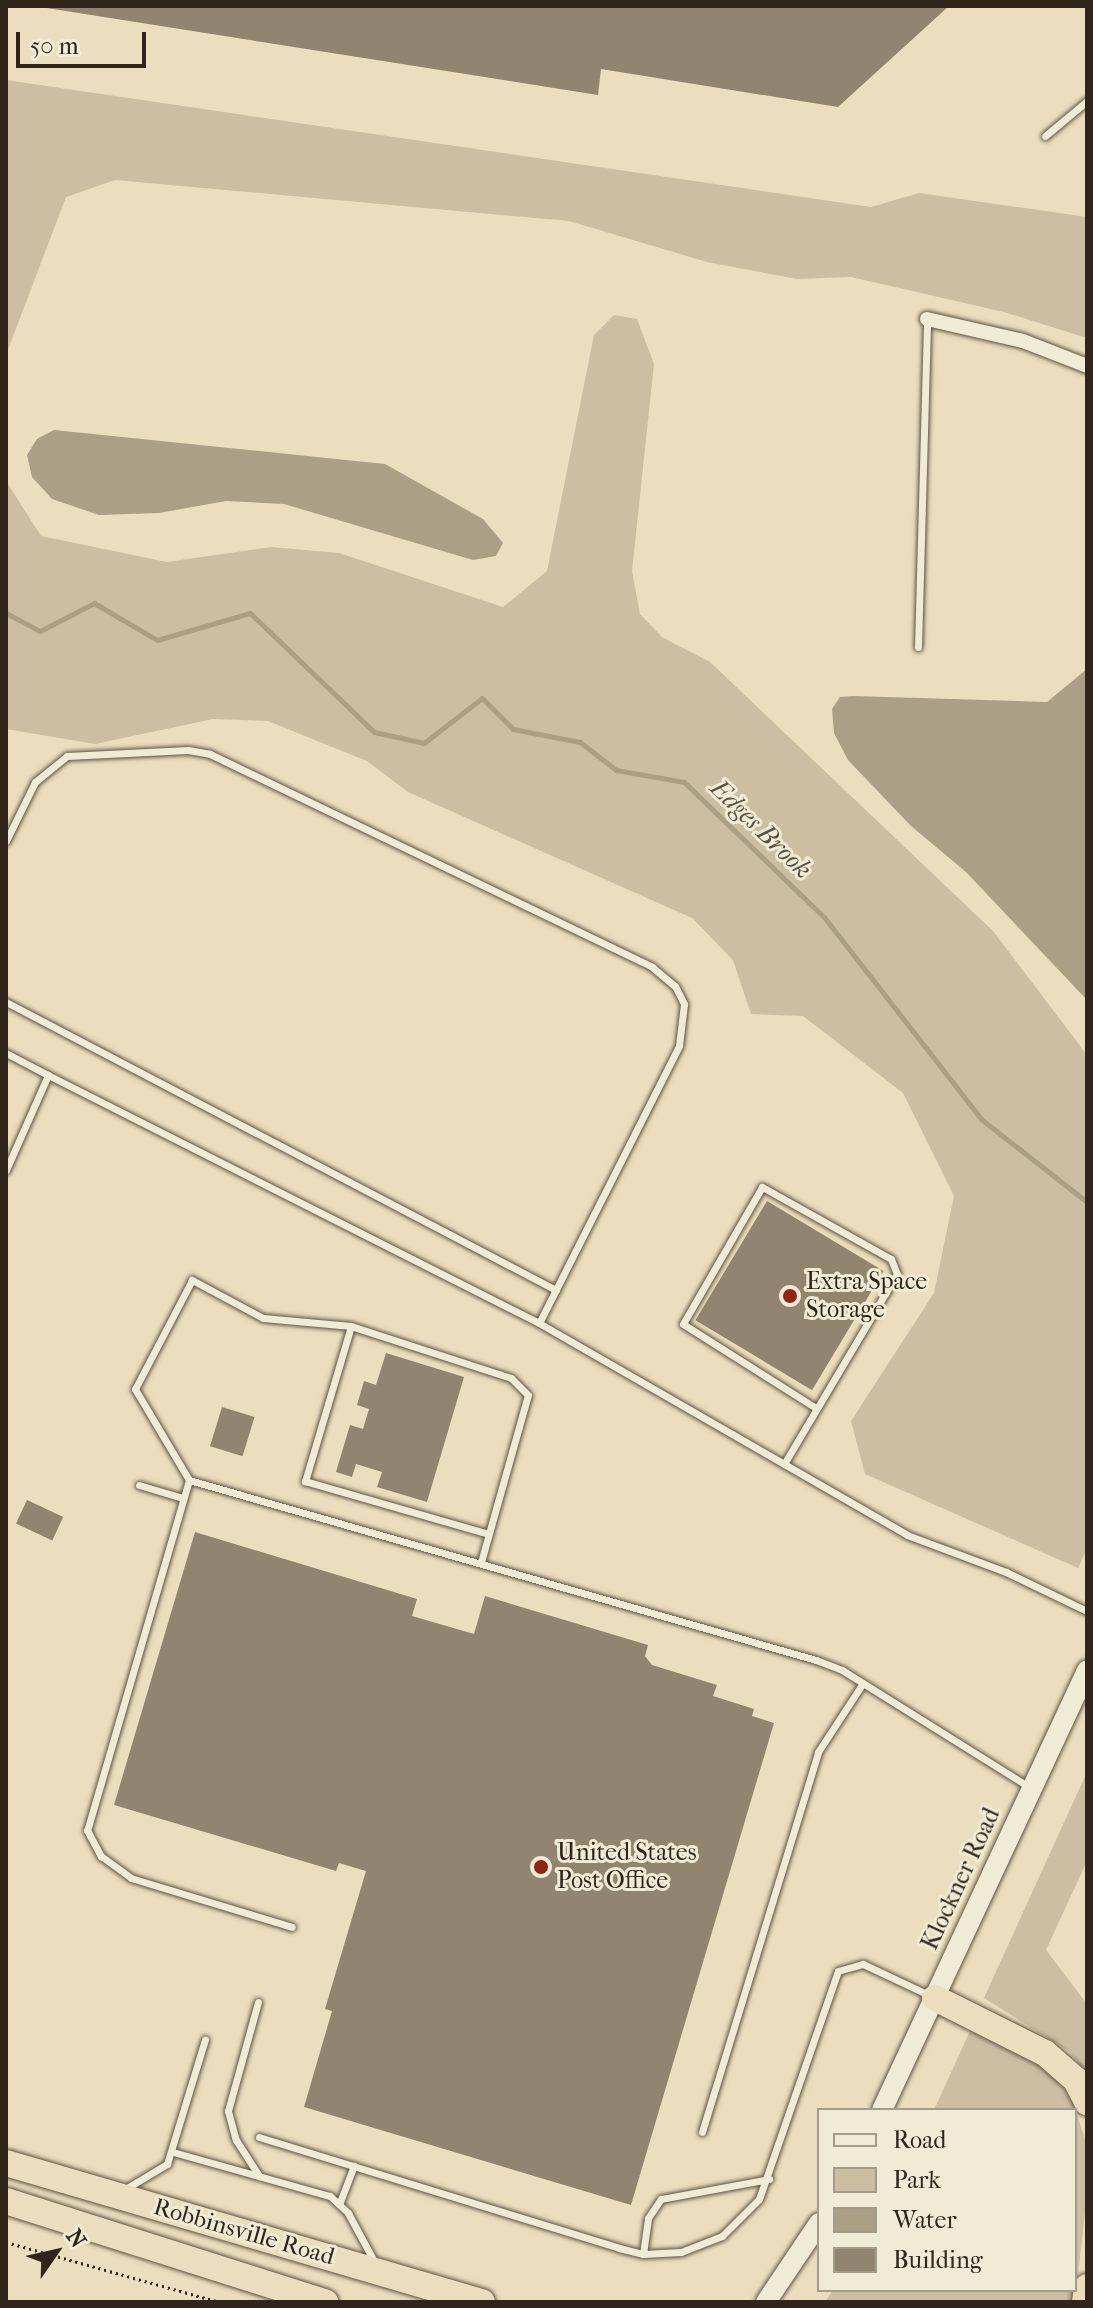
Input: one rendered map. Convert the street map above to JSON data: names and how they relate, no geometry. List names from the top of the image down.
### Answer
{
  "streets": {
    "highway": ["Robbinsville Road"],
    "main road": ["Klockner Road"]
  },
  "water": ["Edges Brook"],
  "places": ["Extra Space Storage", "United States Post Office"],
  "legend": [
    "Road",
    "Park",
    "Water",
    "Building"
  ],
  "scale_bar": "50 m",
  "north": "top right"
}
